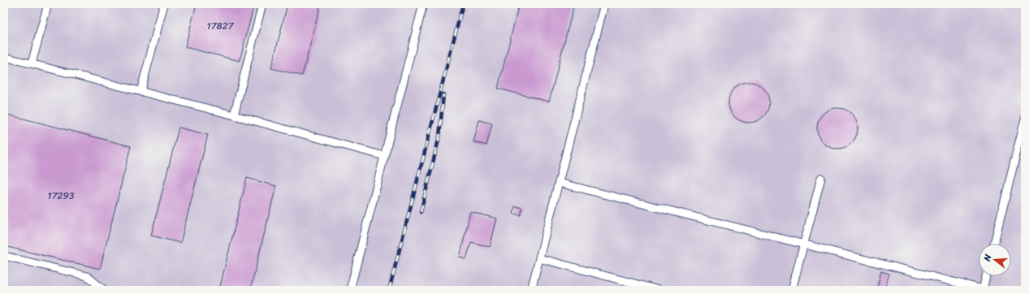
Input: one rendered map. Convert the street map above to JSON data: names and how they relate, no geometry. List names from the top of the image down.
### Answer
{
  "house_numbers": ["17827", "17293"],
  "north": "left"
}
